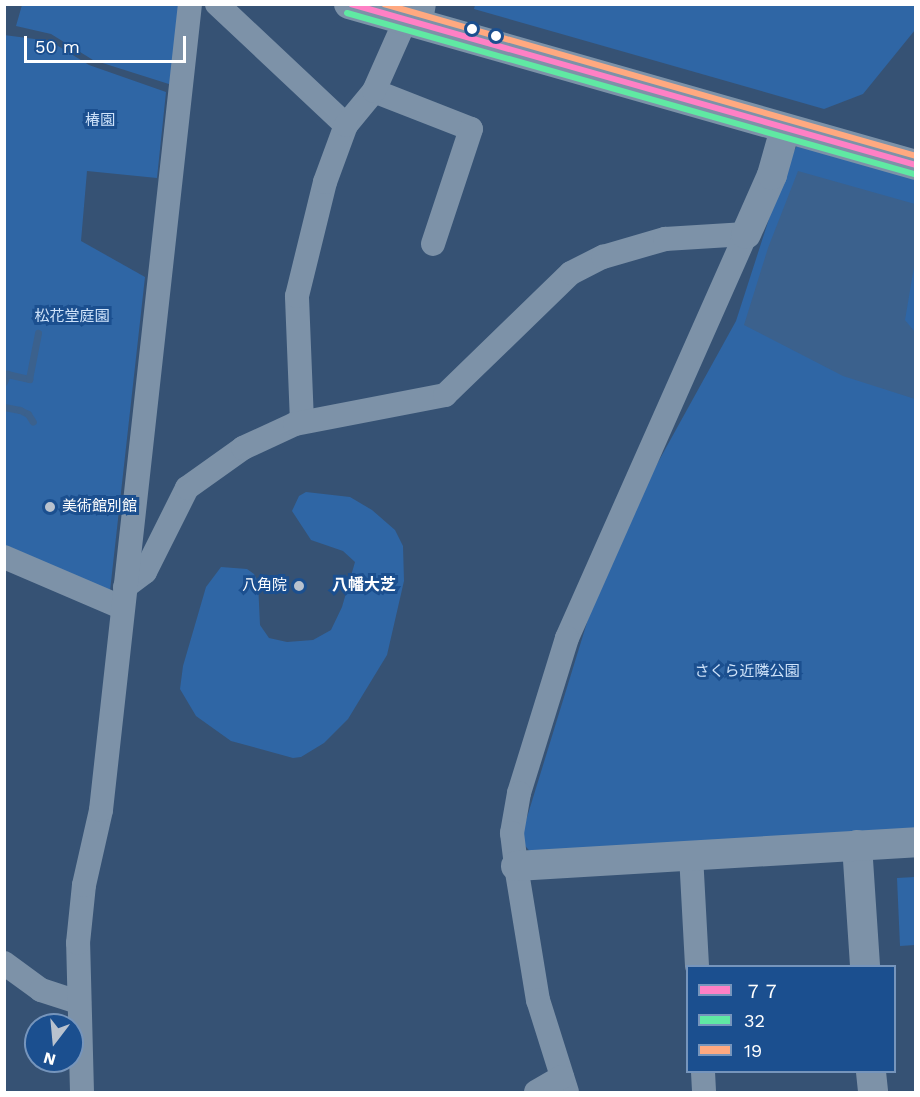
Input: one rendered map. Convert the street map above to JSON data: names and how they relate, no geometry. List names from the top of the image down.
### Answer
{
  "districts": ["八幡大芝"],
  "parks": ["椿園", "松花堂庭園", "さくら近隣公園"],
  "places": ["美術館別館", "八角院"],
  "lines": ["transit line ７７", "transit line 19", "transit line 32"],
  "legend": ["７７", "32", "19"],
  "scale_bar": "50 m",
  "north": "bottom"
}
